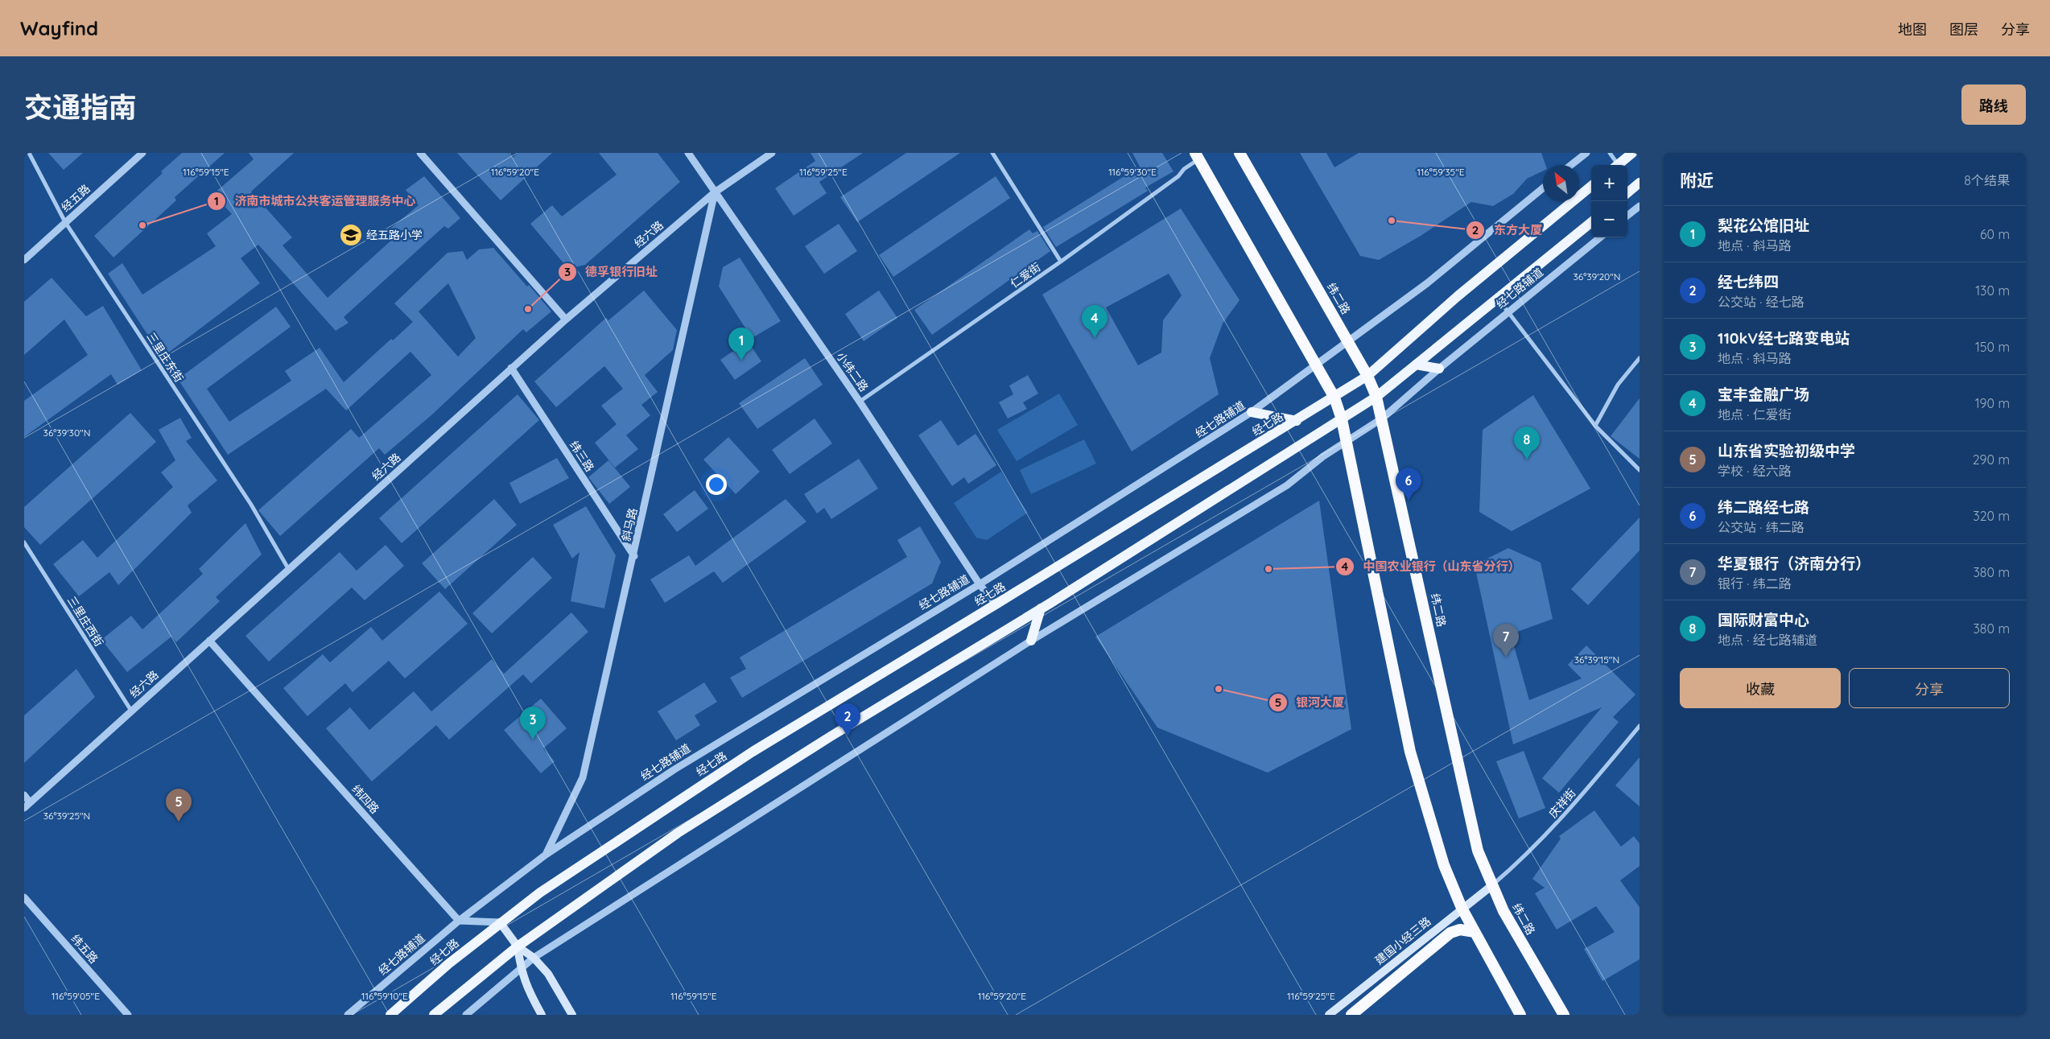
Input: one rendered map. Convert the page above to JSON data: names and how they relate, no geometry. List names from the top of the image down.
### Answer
{
  "streets": {
    "highway": ["纬二路"],
    "main road": ["经七路", "建国小经三路"],
    "street": [
      "经五路",
      "经六路",
      "仁爱街",
      "经七路辅道",
      "三里庄东街",
      "小纬二路",
      "纬三路",
      "斜马路",
      "三里庄西街",
      "纬四路",
      "庆祥街",
      "纬五路"
    ]
  },
  "crossings": [
    ["经五路", "三里庄东街"],
    ["经六路", "三里庄东街"],
    ["经六路", "小纬二路"],
    ["经六路", "纬三路"],
    ["经六路", "斜马路"],
    ["经六路", "三里庄西街"],
    ["经六路", "纬四路"],
    ["仁爱街", "小纬二路"],
    ["经七路辅道", "纬二路"],
    ["经七路辅道", "小纬二路"],
    ["经七路辅道", "斜马路"],
    ["经七路辅道", "纬四路"],
    ["纬二路", "经七路"],
    ["纬二路", "庆祥街"],
    ["纬二路", "建国小经三路"],
    ["小纬二路", "经七路"],
    ["小纬二路", "斜马路"],
    ["纬三路", "斜马路"],
    ["庆祥街", "建国小经三路"]
  ],
  "places": {
    "other": [
      "东方大厦",
      "济南市城市公共客运管理服务中心",
      "德孚银行旧址",
      "中国农业银行（山东省分行）",
      "银河大厦"
    ],
    "school or university": ["经五路小学"]
  },
  "north": "top left",
  "page": {
    "header": "Wayfind",
    "nav": ["地图", "图层", "分享"],
    "title": "交通指南",
    "buttons": [
      "路线",
      ["收藏", "分享"]
    ],
    "heading": ["附近", "8个结果"],
    "map_buttons": ["+", "−"],
    "list": [
      {
        "mark": "1",
        "name": "梨花公馆旧址",
        "note": "地点 · 斜马路",
        "value": "60 m"
      },
      {
        "mark": "2",
        "name": "经七纬四",
        "note": "公交站 · 经七路",
        "value": "130 m"
      },
      {
        "mark": "3",
        "name": "110kV经七路变电站",
        "note": "地点 · 斜马路",
        "value": "150 m"
      },
      {
        "mark": "4",
        "name": "宝丰金融广场",
        "note": "地点 · 仁爱街",
        "value": "190 m"
      },
      {
        "mark": "5",
        "name": "山东省实验初级中学",
        "note": "学校 · 经六路",
        "value": "290 m"
      },
      {
        "mark": "6",
        "name": "纬二路经七路",
        "note": "公交站 · 纬二路",
        "value": "320 m"
      },
      {
        "mark": "7",
        "name": "华夏银行（济南分行）",
        "note": "银行 · 纬二路",
        "value": "380 m"
      },
      {
        "mark": "8",
        "name": "国际财富中心",
        "note": "地点 · 经七路辅道",
        "value": "380 m"
      }
    ],
    "pins": [
      "4",
      "1",
      "8",
      "6",
      "7",
      "2",
      "3",
      "5"
    ]
  },
  "coordinates": [
    "116°59'15\"E",
    "116°59'20\"E",
    "116°59'25\"E",
    "116°59'30\"E",
    "116°59'35\"E",
    "36°39'20\"N",
    "36°39'30\"N",
    "36°39'15\"N",
    "36°39'25\"N",
    "116°59'05\"E",
    "116°59'10\"E"
  ]
}
